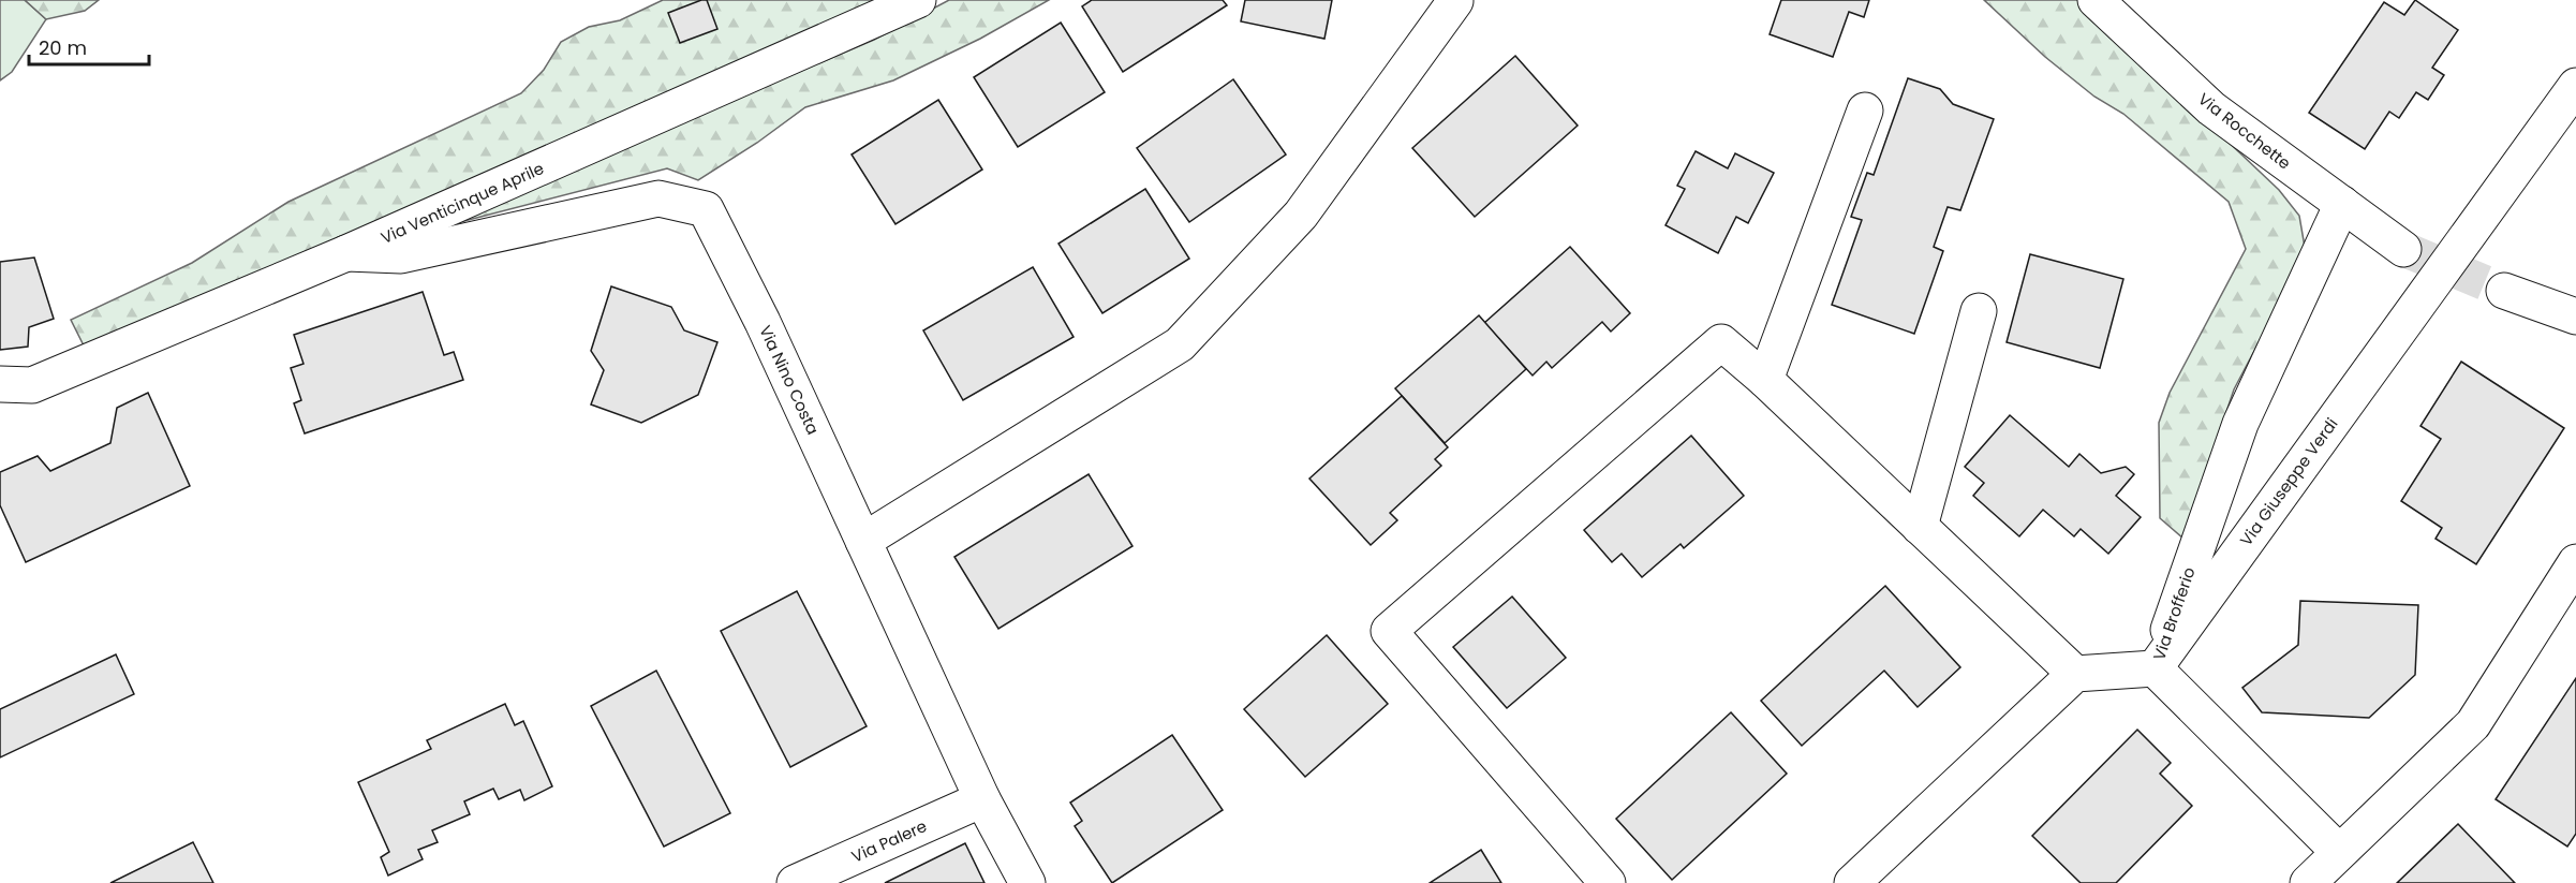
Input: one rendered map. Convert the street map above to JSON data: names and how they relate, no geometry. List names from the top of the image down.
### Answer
{
  "streets": {
    "street": [
      "Via Rocchette",
      "Via Venticinque Aprile",
      "Via Nino Costa",
      "Via Giuseppe Verdi",
      "Via Brofferio",
      "Via Palere"
    ]
  },
  "crossings": [
    ["Via Rocchette", "Via Brofferio"],
    ["Via Venticinque Aprile", "Via Nino Costa"],
    ["Via Nino Costa", "Via Palere"],
    ["Via Giuseppe Verdi", "Via Brofferio"]
  ],
  "scale_bar": "20 m"
}
